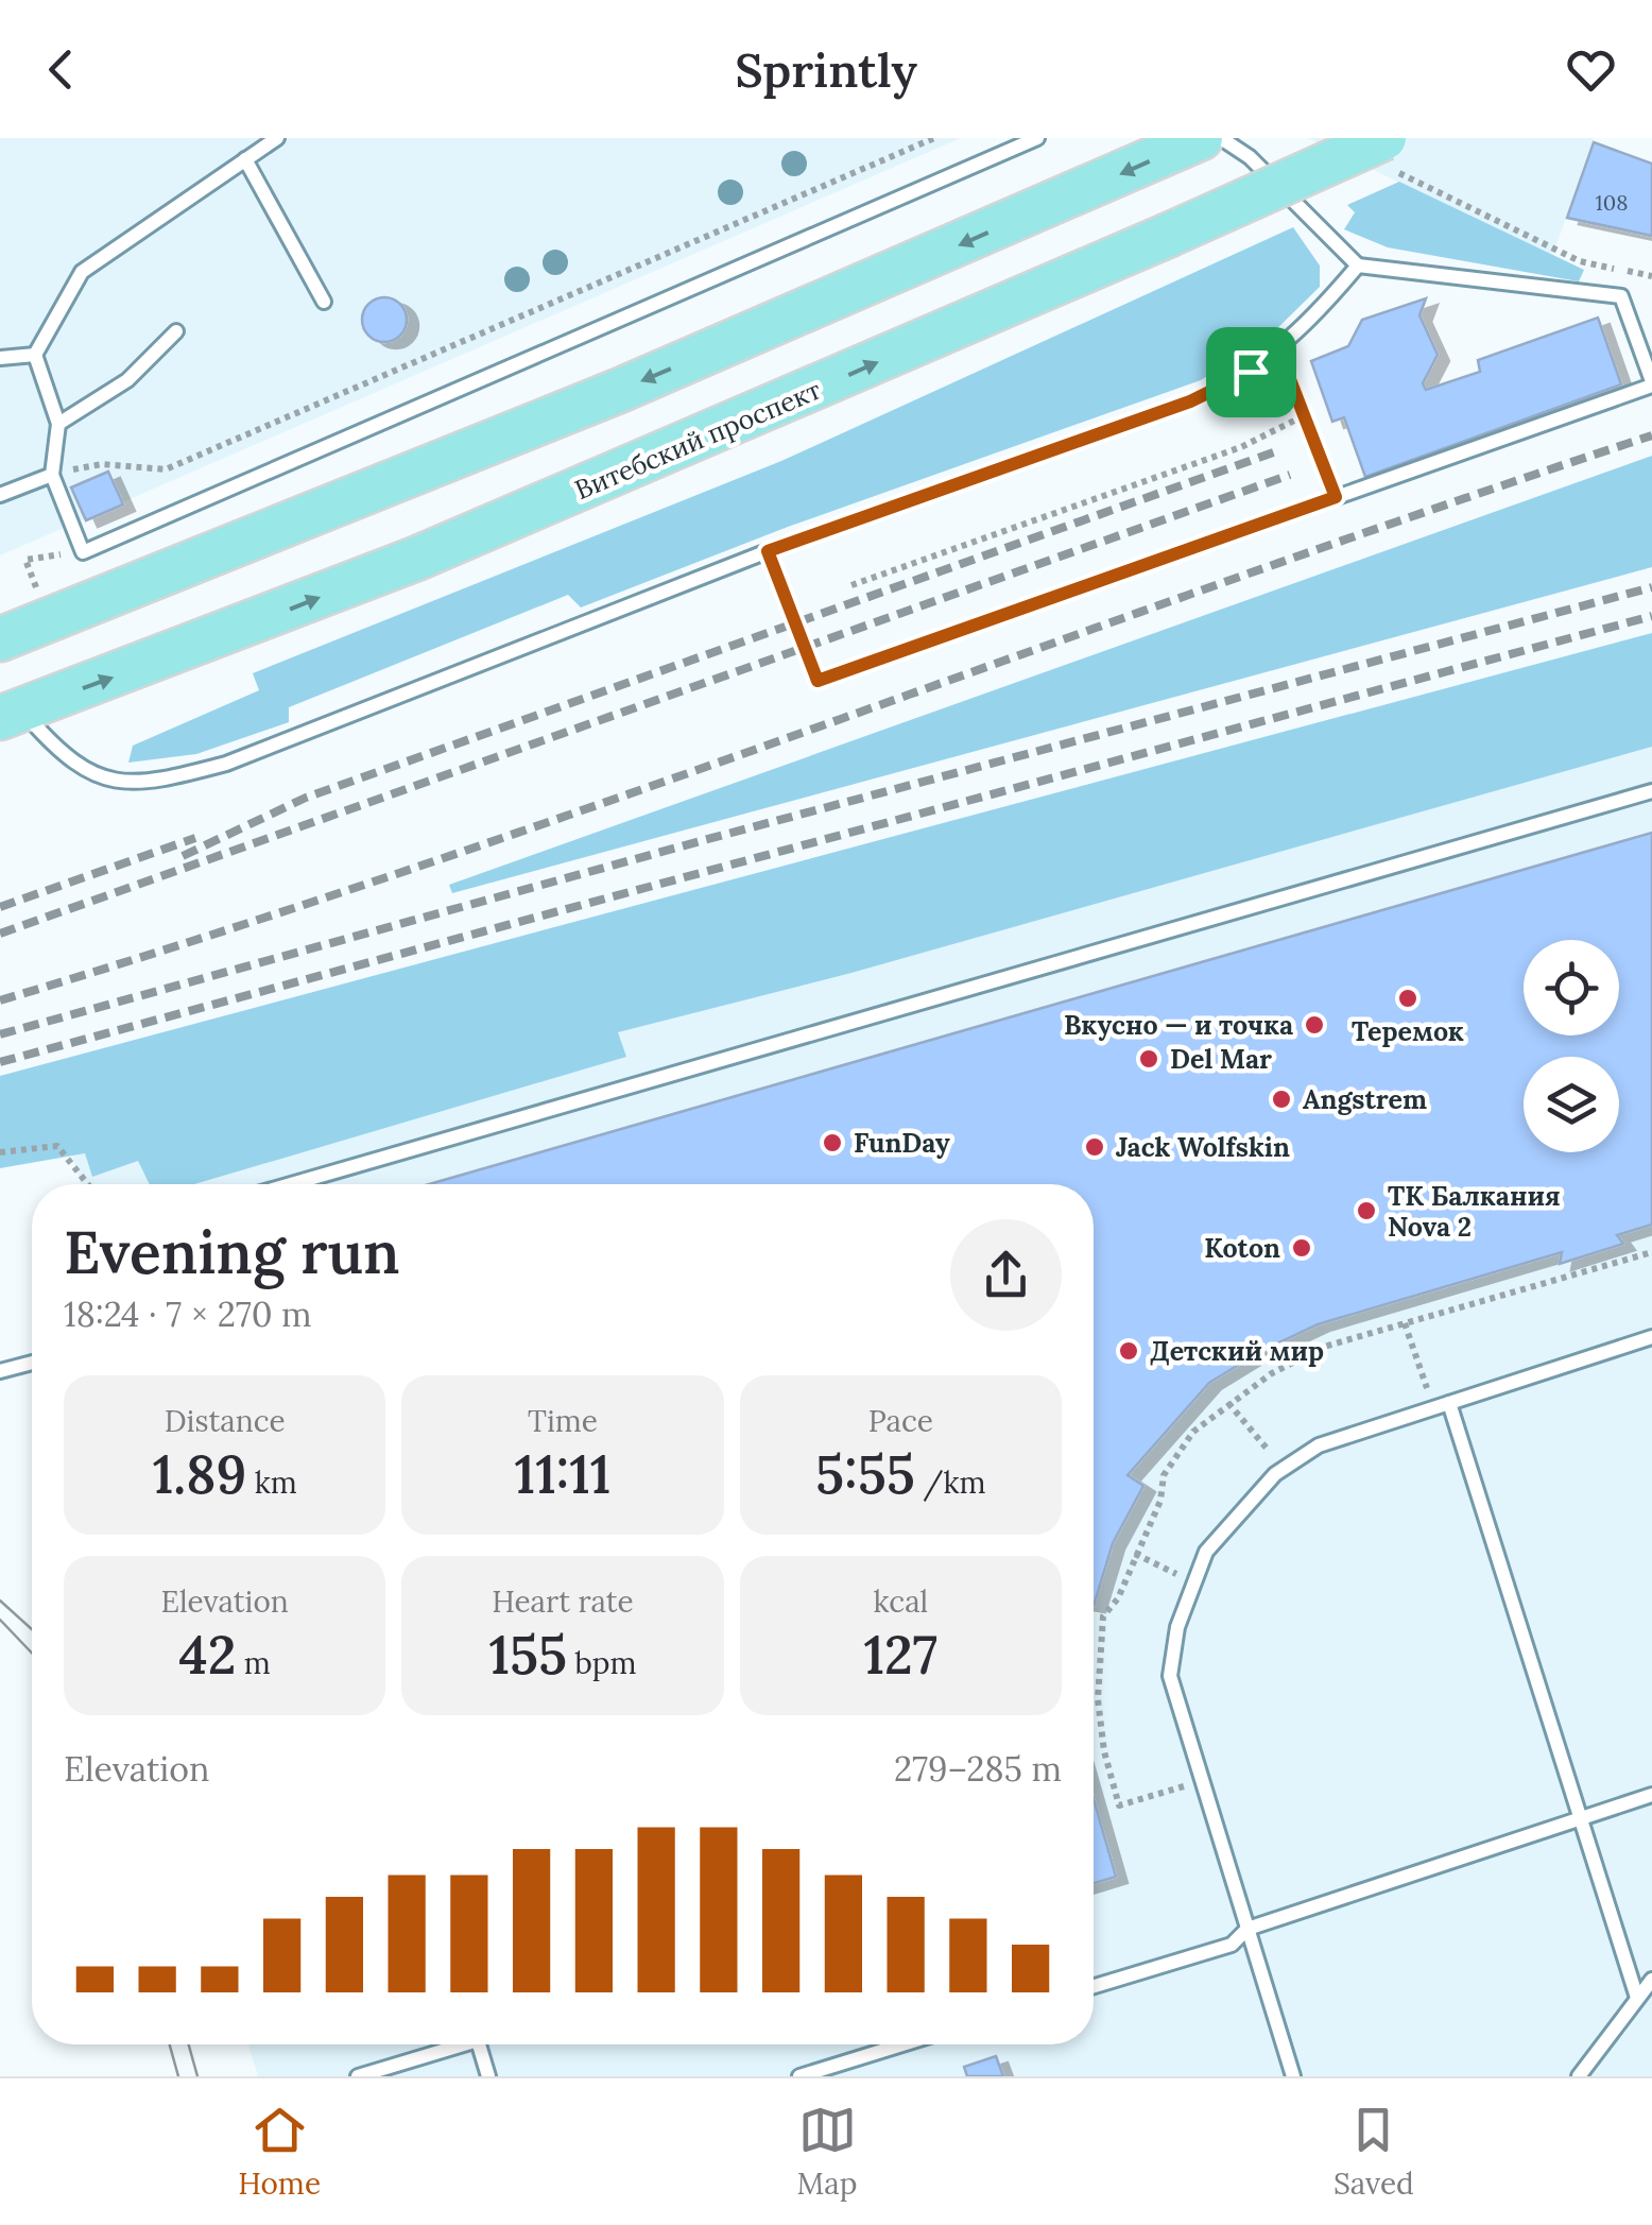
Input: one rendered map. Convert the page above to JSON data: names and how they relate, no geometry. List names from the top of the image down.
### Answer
{
  "streets": {
    "main road": ["Витебский проспект"]
  },
  "places": [
    "Теремок",
    "Вкусно — и точка",
    "Del Mar",
    "Angstrem",
    "FunDay",
    "Jack Wolfskin",
    "ТК Балкания Nova 2",
    "Koton",
    "Детский мир"
  ],
  "house_numbers": ["108"],
  "page": {
    "header": "Sprintly",
    "heading": ["Evening run", "18:24 · 7 × 270 m"],
    "stats": [
      ["Distance", "1.89 km"],
      ["Time", "11:11"],
      ["Pace", "5:55 /km"],
      ["Elevation", "42 m"],
      ["Heart rate", "155 bpm"],
      ["kcal", "127"]
    ],
    "chart": ["Elevation", "279–285 m"],
    "tabs": ["Home", "Map", "Saved"]
  }
}
